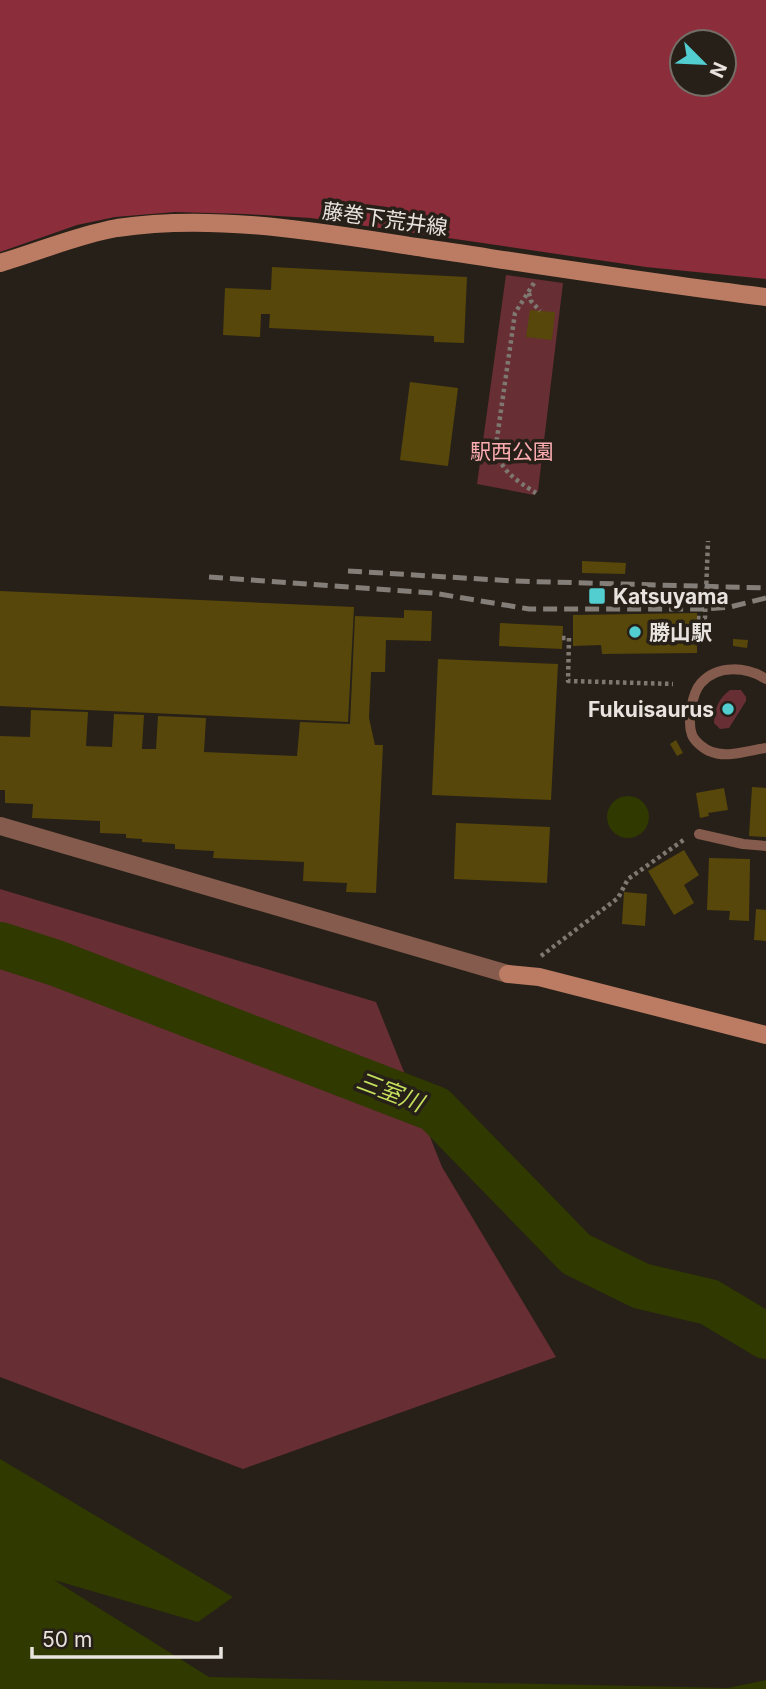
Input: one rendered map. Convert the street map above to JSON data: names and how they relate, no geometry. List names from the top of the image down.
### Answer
{
  "streets": {
    "main road": ["藤巻下荒井線"]
  },
  "water": ["三室川"],
  "parks": ["駅西公園"],
  "places": {
    "transit": ["Katsuyama"],
    "other": ["勝山駅", "Fukuisaurus"]
  },
  "scale_bar": "50 m",
  "north": "bottom right"
}
